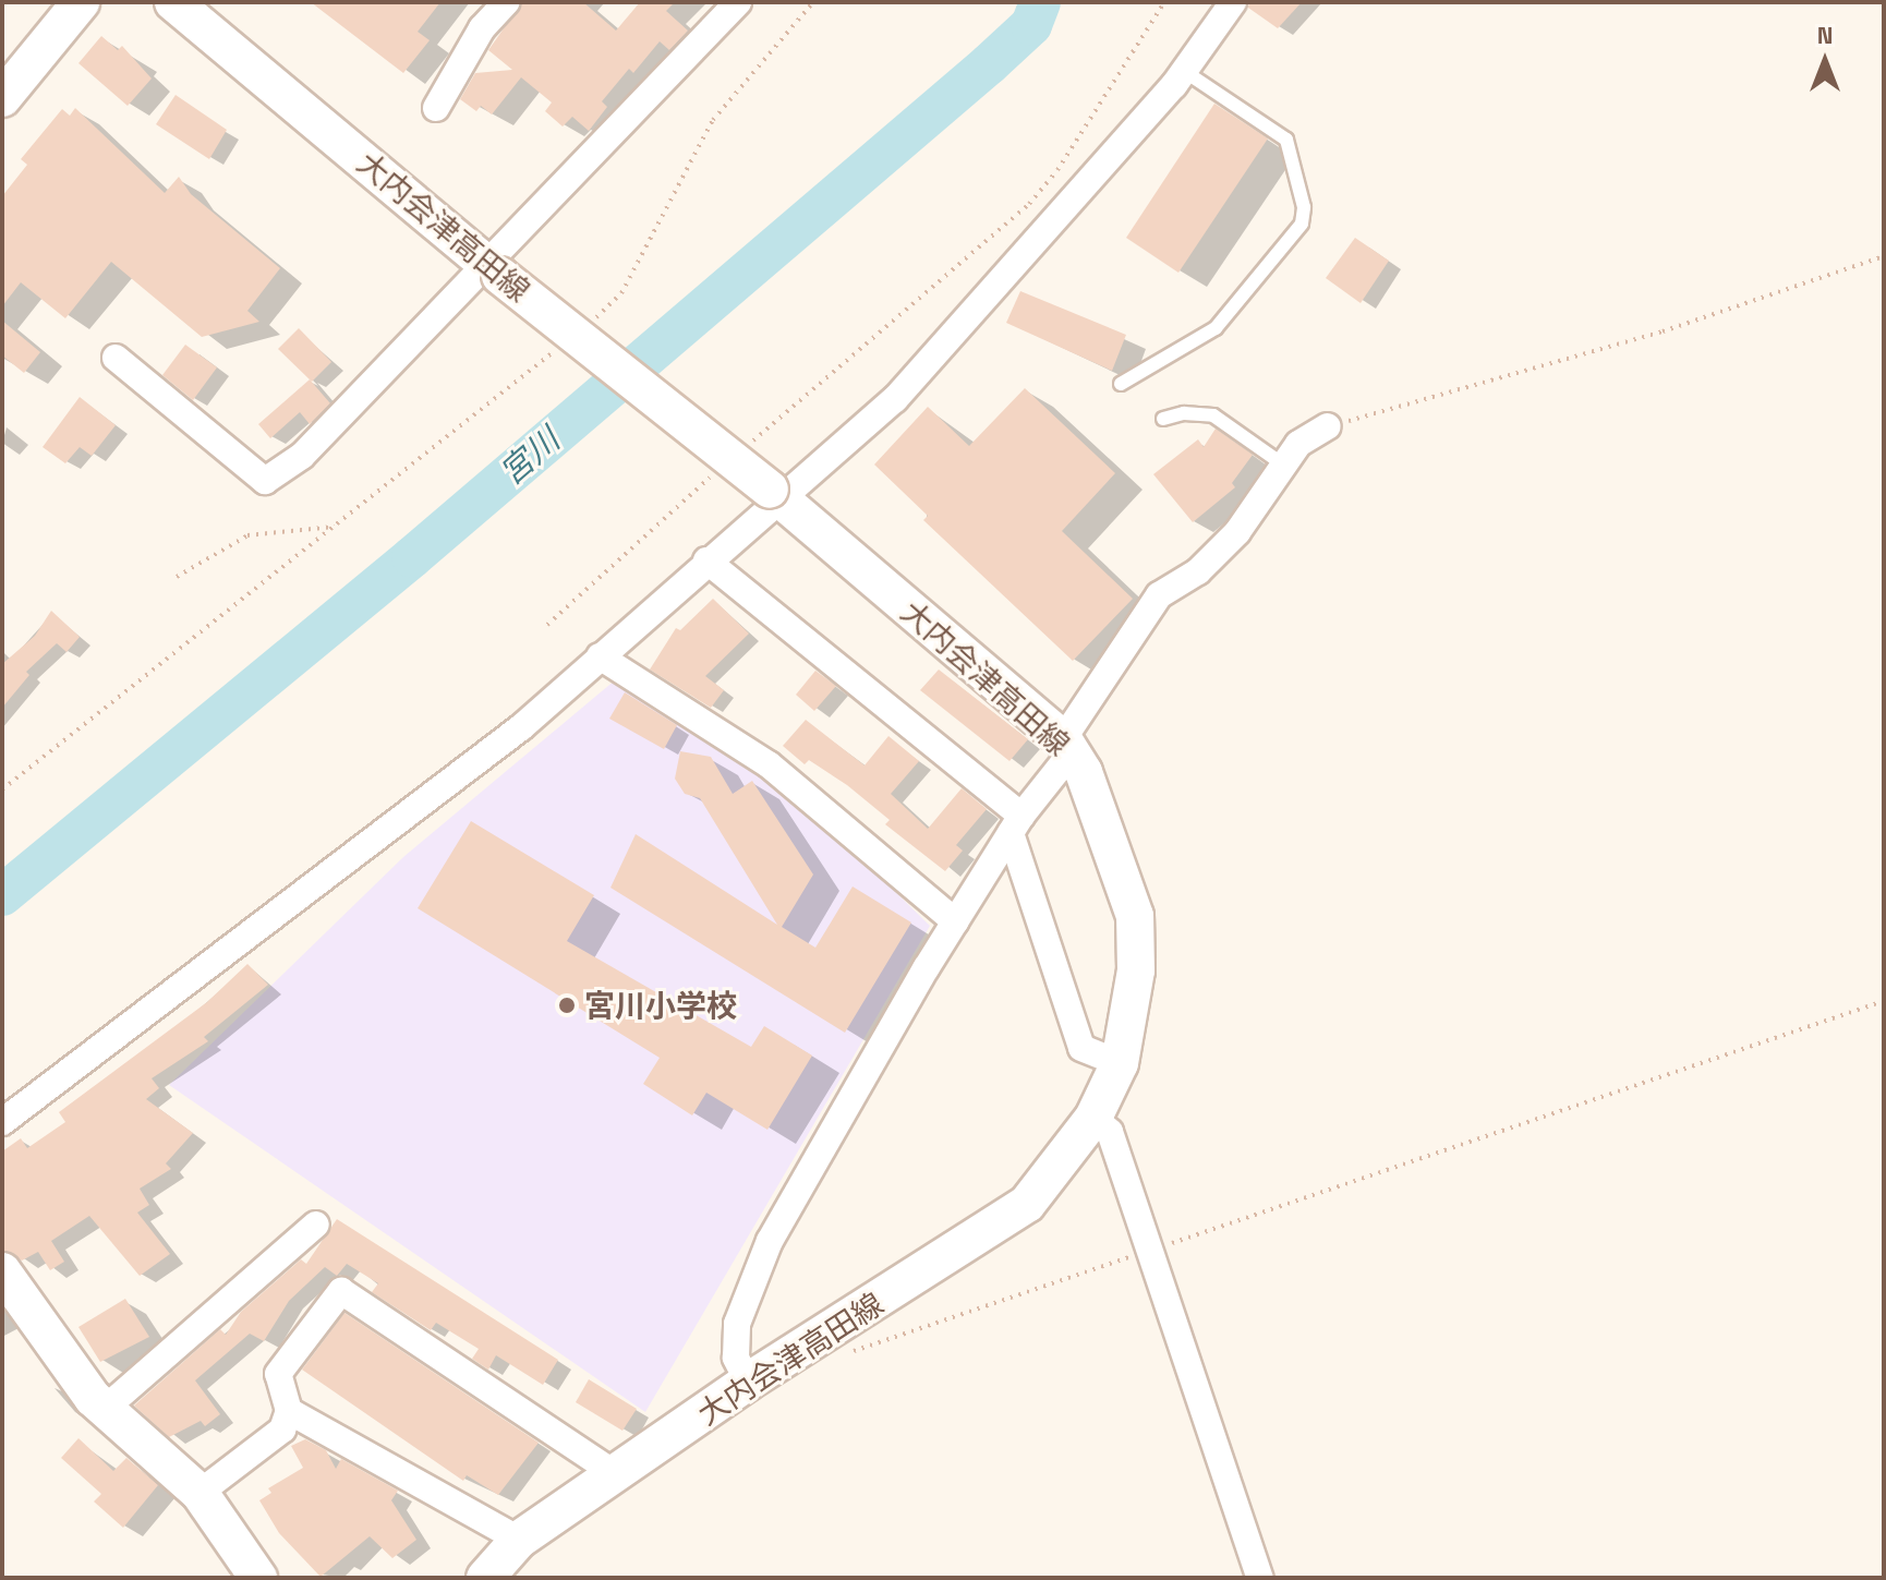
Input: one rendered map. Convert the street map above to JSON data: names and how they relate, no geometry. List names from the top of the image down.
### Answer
{
  "streets": {
    "main road": ["大内会津高田線"]
  },
  "water": ["宮川"],
  "places": ["宮川小学校"],
  "north": "top"
}
